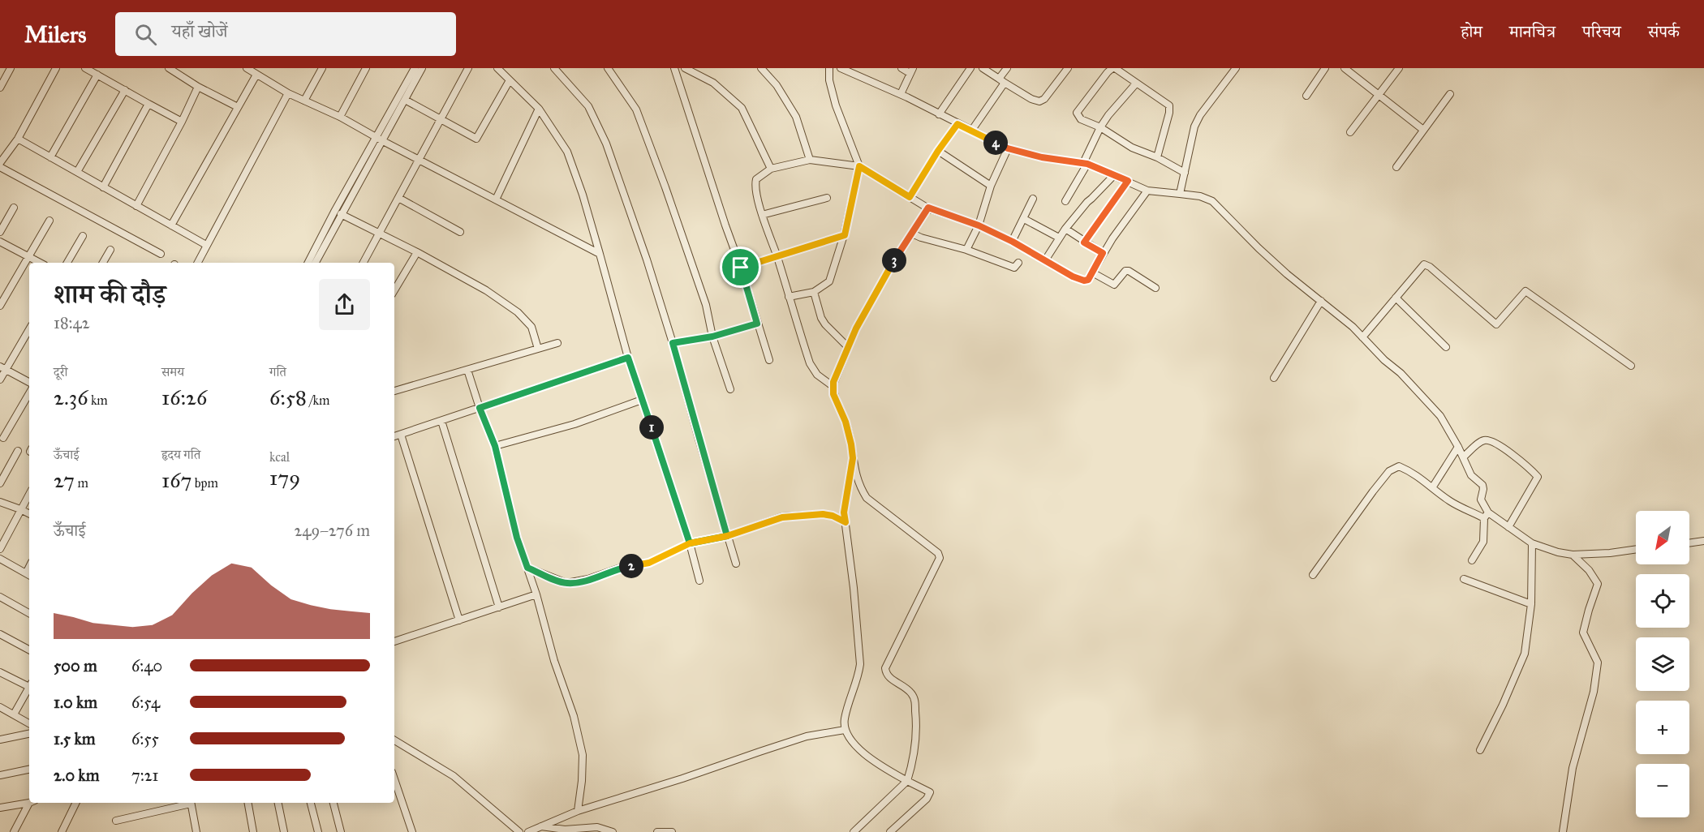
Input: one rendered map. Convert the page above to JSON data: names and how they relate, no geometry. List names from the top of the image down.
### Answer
{
  "north": "bottom left",
  "page": {
    "header": "Milers",
    "search": "यहाँ खोजें",
    "nav": [
      "होम",
      "मानचित्र",
      "परिचय",
      "संपर्क"
    ],
    "pins": [
      "4",
      "3",
      "1",
      "2"
    ],
    "heading": ["शाम की दौड़", "18:42"],
    "stats": [
      ["दूरी", "2.36 km"],
      ["समय", "16:26"],
      ["गति", "6:58 /km"],
      ["ऊँचाई", "27 m"],
      ["हृदय गति", "167 bpm"],
      ["kcal", "179"]
    ],
    "map_buttons": ["+", "−"],
    "chart": ["ऊँचाई", "249–276 m"],
    "list": [
      {
        "name": "500 m",
        "note": "6:40"
      },
      {
        "name": "1.0 km",
        "note": "6:54"
      },
      {
        "name": "1.5 km",
        "note": "6:55"
      },
      {
        "name": "2.0 km",
        "note": "7:21"
      }
    ]
  }
}
